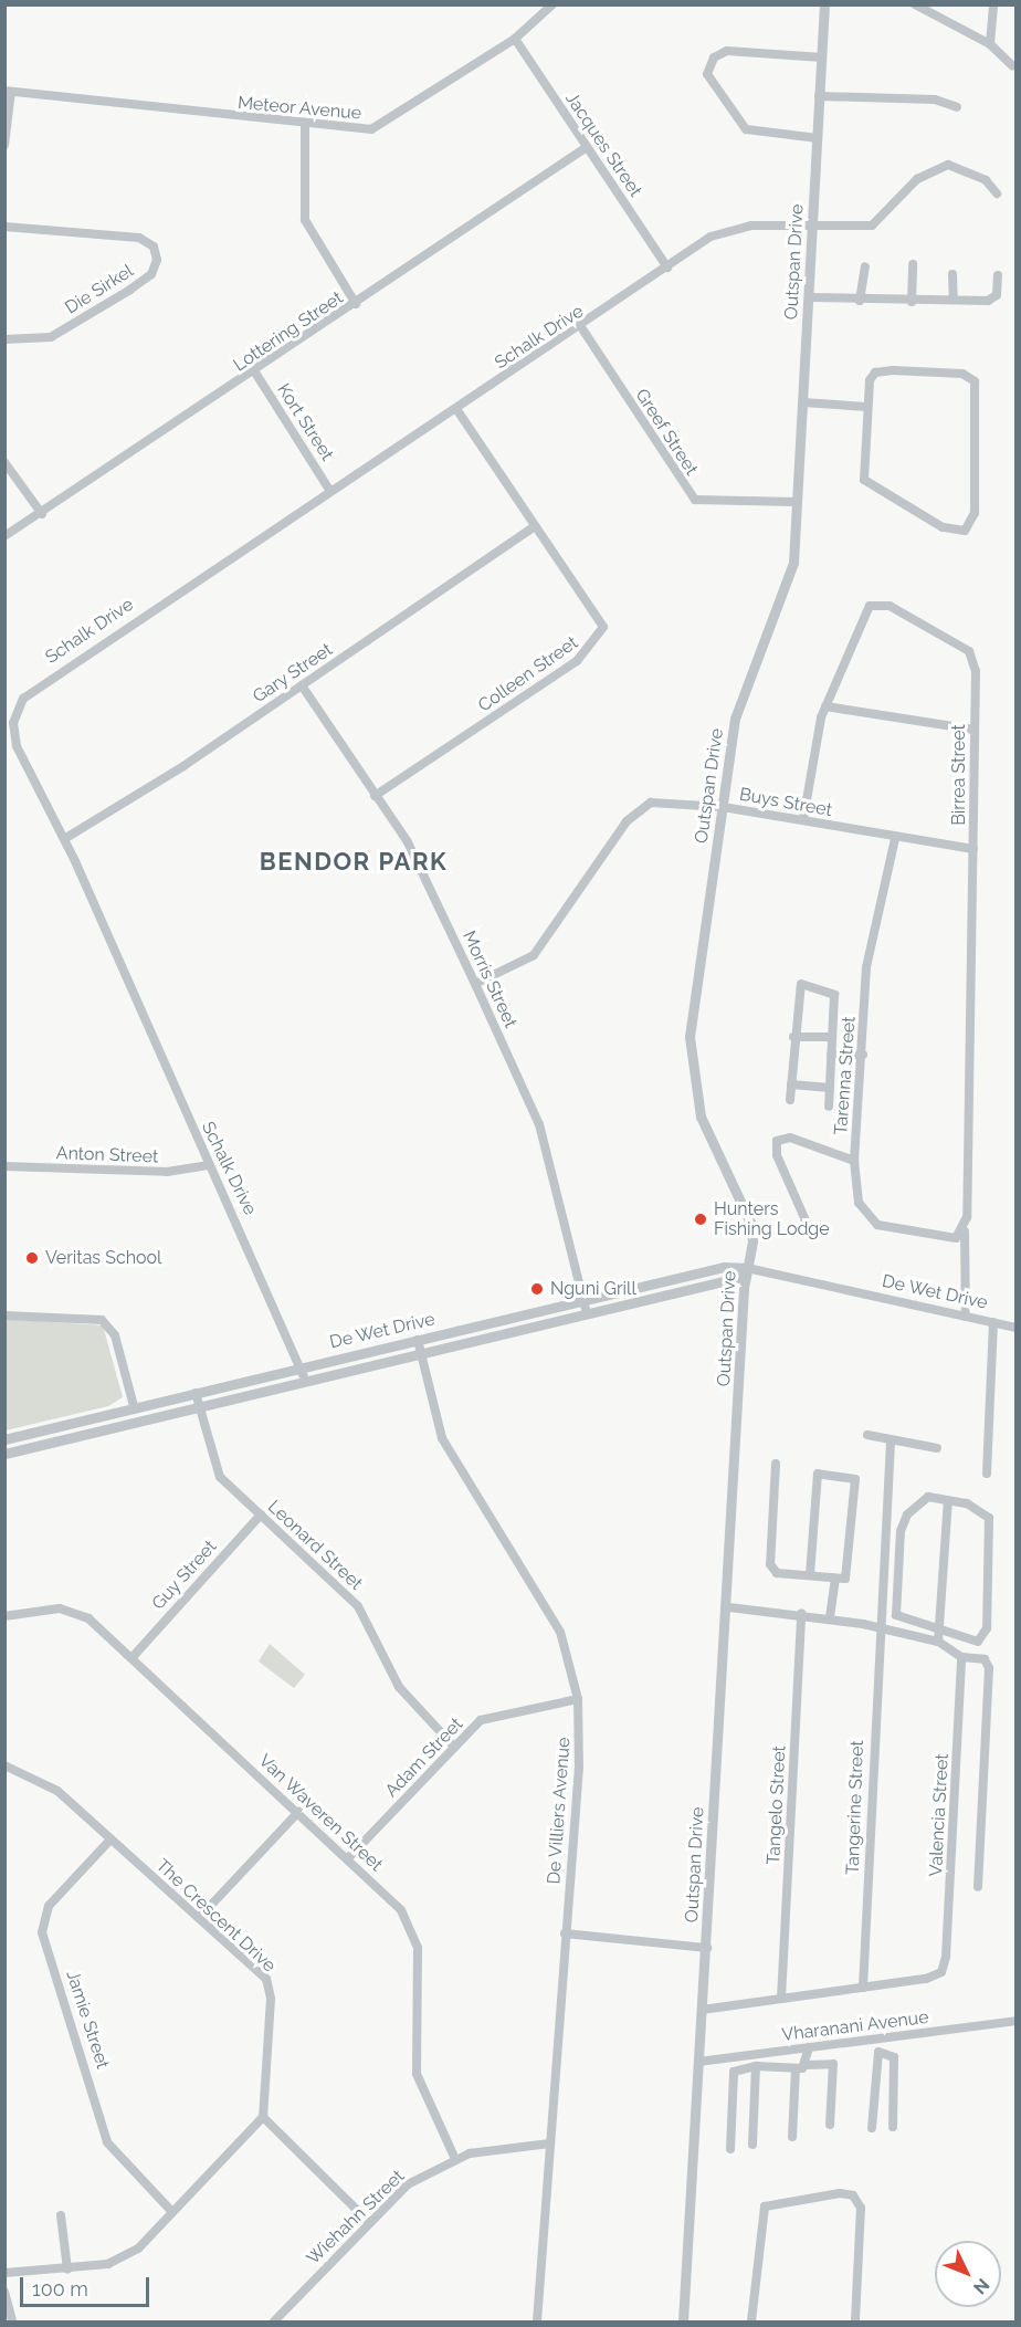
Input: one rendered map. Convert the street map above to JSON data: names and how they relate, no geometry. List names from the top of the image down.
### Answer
{
  "streets": {
    "street": [
      "Meteor Avenue",
      "Jacques Street",
      "Outspan Drive",
      "Die Sirkel",
      "Lottering Street",
      "Schalk Drive",
      "Kort Street",
      "Greef Street",
      "Gary Street",
      "Colleen Street",
      "Birrea Street",
      "Buys Street",
      "Morris Street",
      "Tarenna Street",
      "Anton Street",
      "De Wet Drive",
      "Leonard Street",
      "Guy Street",
      "Adam Street",
      "Tangelo Street",
      "Tangerine Street",
      "De Villiers Avenue",
      "Van Waveren Street",
      "Valencia Street",
      "The Crescent Drive",
      "Jamie Street",
      "Vharanani Avenue",
      "Wiehahn Street"
    ]
  },
  "crossings": [
    ["Meteor Avenue", "Jacques Street"],
    ["Jacques Street", "Lottering Street"],
    ["Jacques Street", "Schalk Drive"],
    ["Outspan Drive", "Schalk Drive"],
    ["Outspan Drive", "Greef Street"],
    ["Outspan Drive", "Buys Street"],
    ["Outspan Drive", "De Wet Drive"],
    ["Outspan Drive", "Valencia Street"],
    ["Outspan Drive", "Vharanani Avenue"],
    ["Lottering Street", "Kort Street"],
    ["Schalk Drive", "Kort Street"],
    ["Schalk Drive", "Greef Street"],
    ["Schalk Drive", "Gary Street"],
    ["Schalk Drive", "Colleen Street"],
    ["Schalk Drive", "Anton Street"],
    ["Schalk Drive", "De Wet Drive"],
    ["Gary Street", "Colleen Street"],
    ["Gary Street", "Morris Street"],
    ["Colleen Street", "Morris Street"],
    ["Birrea Street", "Buys Street"],
    ["Birrea Street", "Tarenna Street"],
    ["Birrea Street", "De Wet Drive"],
    ["Buys Street", "Morris Street"],
    ["Buys Street", "Tarenna Street"],
    ["Morris Street", "De Wet Drive"],
    ["De Wet Drive", "Leonard Street"],
    ["De Wet Drive", "De Villiers Avenue"],
    ["Leonard Street", "Guy Street"],
    ["Leonard Street", "Adam Street"],
    ["Guy Street", "Van Waveren Street"],
    ["Adam Street", "De Villiers Avenue"],
    ["Adam Street", "Van Waveren Street"],
    ["Tangelo Street", "Valencia Street"],
    ["Tangerine Street", "Valencia Street"],
    ["De Villiers Avenue", "Wiehahn Street"],
    ["Van Waveren Street", "Wiehahn Street"],
    ["The Crescent Drive", "Jamie Street"]
  ],
  "districts": ["BENDOR PARK"],
  "places": ["Hunters Fishing Lodge", "Veritas School", "Nguni Grill"],
  "scale_bar": "100 m",
  "north": "bottom right"
}
